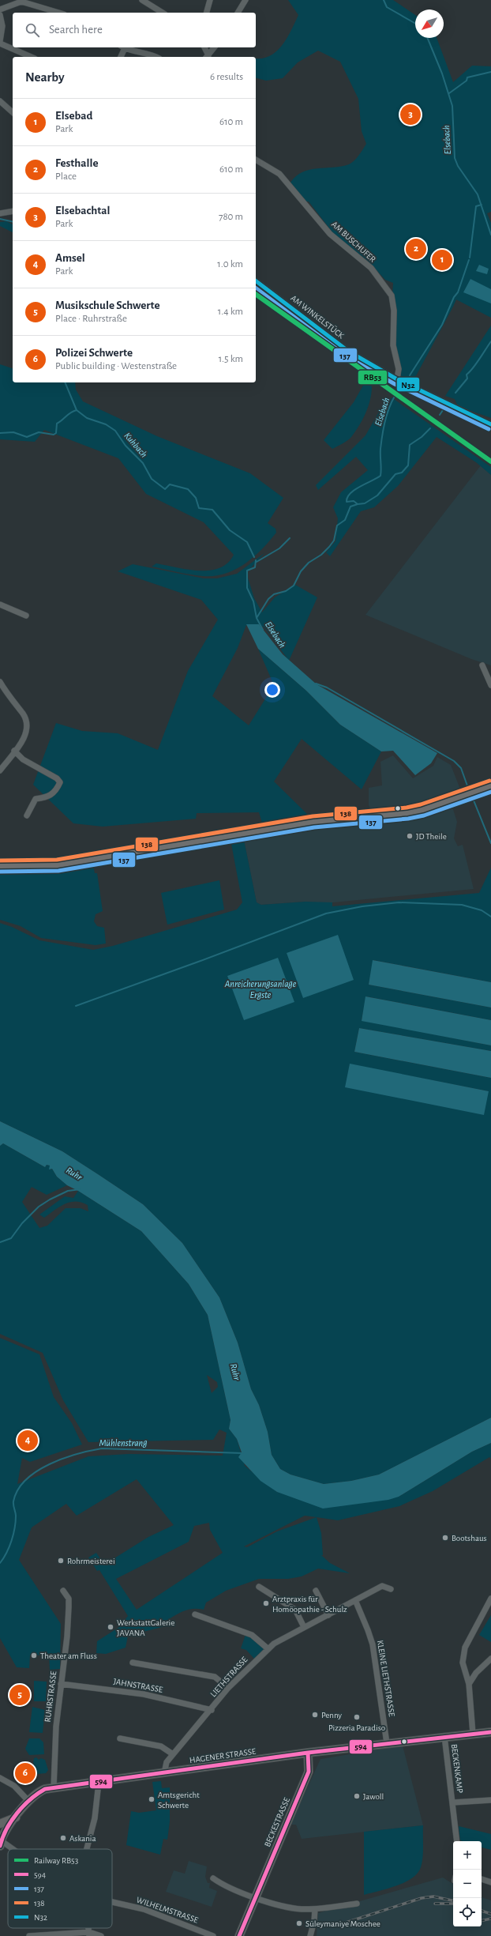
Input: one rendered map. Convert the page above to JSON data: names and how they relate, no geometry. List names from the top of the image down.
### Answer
{
  "streets": {
    "main road": ["HAGENER STRASSE", "BECKESTRASSE"],
    "street": [
      "AM BUSCHUFER",
      "AM WINKELSTÜCK",
      "LIETHSTRASSE",
      "KLEINE LIETHSTRASSE",
      "JAHNSTRASSE",
      "RUHRSTRASSE",
      "BECKENKAMP",
      "WILHELMSTRASSE"
    ]
  },
  "crossings": [
    ["AM BUSCHUFER", "AM WINKELSTÜCK"],
    ["LIETHSTRASSE", "KLEINE LIETHSTRASSE"],
    ["LIETHSTRASSE", "JAHNSTRASSE"],
    ["LIETHSTRASSE", "HAGENER STRASSE"],
    ["KLEINE LIETHSTRASSE", "HAGENER STRASSE"],
    ["JAHNSTRASSE", "RUHRSTRASSE"],
    ["RUHRSTRASSE", "HAGENER STRASSE"],
    ["HAGENER STRASSE", "BECKENKAMP"],
    ["HAGENER STRASSE", "BECKESTRASSE"],
    ["HAGENER STRASSE", "WILHELMSTRASSE"]
  ],
  "water": [
    "Elsebach",
    "Kuhbach",
    "Anreicherungsanlage Ergste",
    "Ruhr",
    "Mühlenstrang"
  ],
  "places": [
    "JD Theile",
    "Bootshaus",
    "Rohrmeisterei",
    "Arztpraxis für Homöopathie - Schulz",
    "WerkstattGalerie JAVANA",
    "Theater am Fluss",
    "Penny",
    "Pizzeria Paradiso",
    "Jawoll",
    "Amtsgericht Schwerte",
    "Askania",
    "Süleymaniye Moschee"
  ],
  "lines": [
    "transit line N32",
    "transit line 137",
    "rail line RB53",
    "transit line 138",
    "transit line 594"
  ],
  "legend": [
    "Railway RB53",
    "594",
    "137",
    "138",
    "N32"
  ],
  "north": "bottom left",
  "page": {
    "search": "Search here",
    "heading": ["Nearby", "6 results"],
    "list": [
      {
        "mark": "1",
        "name": "Elsebad",
        "note": "Park",
        "value": "610 m"
      },
      {
        "mark": "2",
        "name": "Festhalle",
        "note": "Place",
        "value": "610 m"
      },
      {
        "mark": "3",
        "name": "Elsebachtal",
        "note": "Park",
        "value": "780 m"
      },
      {
        "mark": "4",
        "name": "Amsel",
        "note": "Park",
        "value": "1.0 km"
      },
      {
        "mark": "5",
        "name": "Musikschule Schwerte",
        "note": "Place · Ruhrstraße",
        "value": "1.4 km"
      },
      {
        "mark": "6",
        "name": "Polizei Schwerte",
        "note": "Public building · Westenstraße",
        "value": "1.5 km"
      }
    ],
    "pins": [
      "3",
      "2",
      "1",
      "4",
      "5",
      "6"
    ],
    "map_buttons": ["+", "−"]
  }
}
